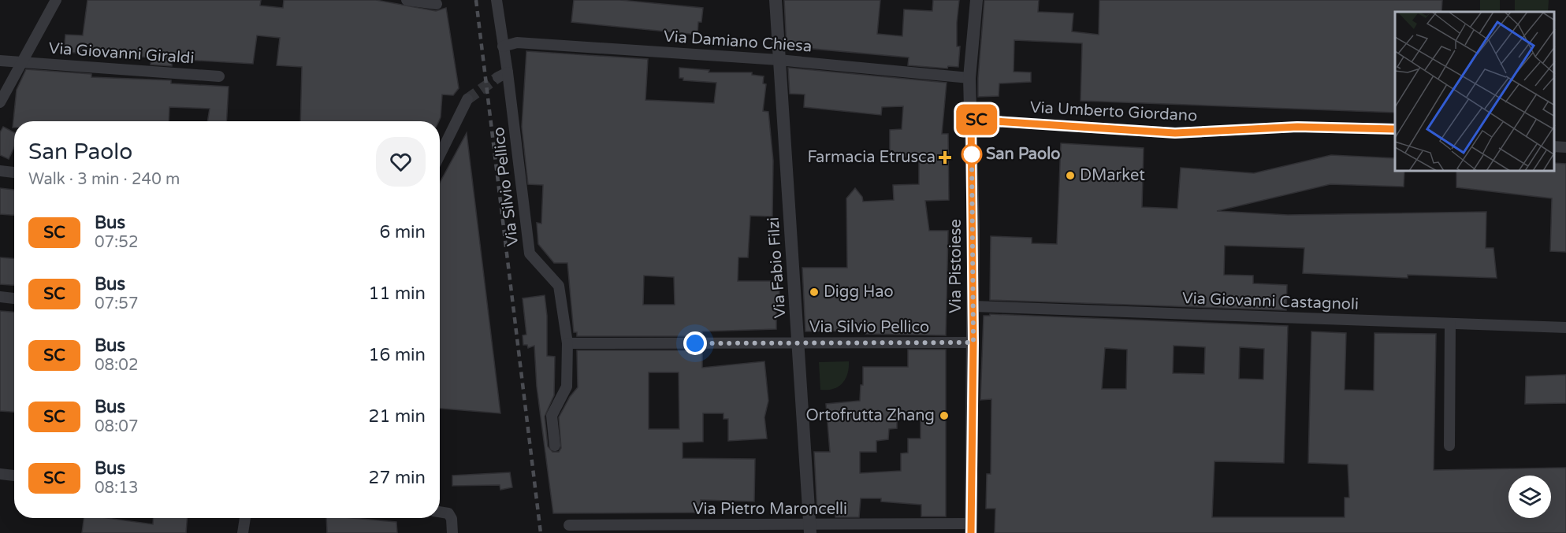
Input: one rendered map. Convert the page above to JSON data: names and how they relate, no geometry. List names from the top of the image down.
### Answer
{
  "streets": {
    "street": [
      "Via Damiano Chiesa",
      "Via Giovanni Giraldi",
      "Via Umberto Giordano",
      "Via Silvio Pellico",
      "Via Pistoiese",
      "Via Fabio Filzi",
      "Via Giovanni Castagnoli",
      "Via Pietro Maroncelli"
    ]
  },
  "crossings": [
    ["Via Damiano Chiesa", "Via Silvio Pellico"],
    ["Via Damiano Chiesa", "Via Pistoiese"],
    ["Via Damiano Chiesa", "Via Fabio Filzi"],
    ["Via Umberto Giordano", "Via Pistoiese"],
    ["Via Silvio Pellico", "Via Pistoiese"],
    ["Via Silvio Pellico", "Via Fabio Filzi"],
    ["Via Pistoiese", "Via Giovanni Castagnoli"],
    ["Via Pistoiese", "Via Pietro Maroncelli"],
    ["Via Fabio Filzi", "Via Pietro Maroncelli"]
  ],
  "places": {
    "other": [
      "San Paolo",
      "DMarket",
      "Digg Hao",
      "Ortofrutta Zhang"
    ],
    "health": ["Farmacia Etrusca"]
  },
  "lines": ["bus line SC"],
  "page": {
    "on_map": "SC",
    "heading": ["San Paolo", "Walk · 3 min · 240 m"],
    "list": [
      {
        "mark": "SC",
        "name": "Bus",
        "note": "07:52",
        "value": "6 min"
      },
      {
        "mark": "SC",
        "name": "Bus",
        "note": "07:57",
        "value": "11 min"
      },
      {
        "mark": "SC",
        "name": "Bus",
        "note": "08:02",
        "value": "16 min"
      },
      {
        "mark": "SC",
        "name": "Bus",
        "note": "08:07",
        "value": "21 min"
      },
      {
        "mark": "SC",
        "name": "Bus",
        "note": "08:13",
        "value": "27 min"
      }
    ]
  }
}
